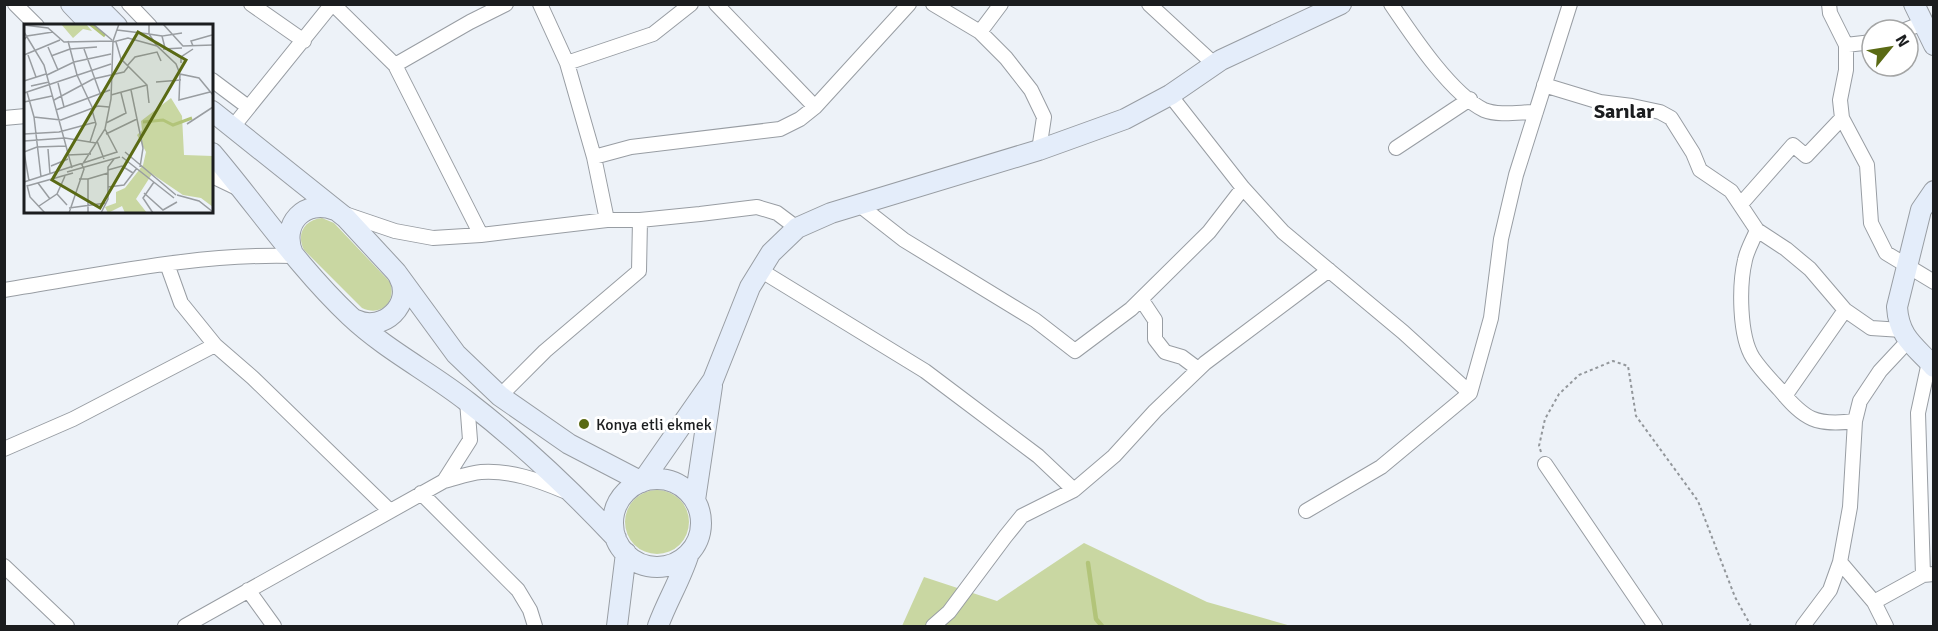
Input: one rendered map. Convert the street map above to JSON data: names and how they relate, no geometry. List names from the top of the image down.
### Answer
{
  "districts": ["Sarılar"],
  "places": ["Konya etli ekmek"],
  "north": "top right"
}
